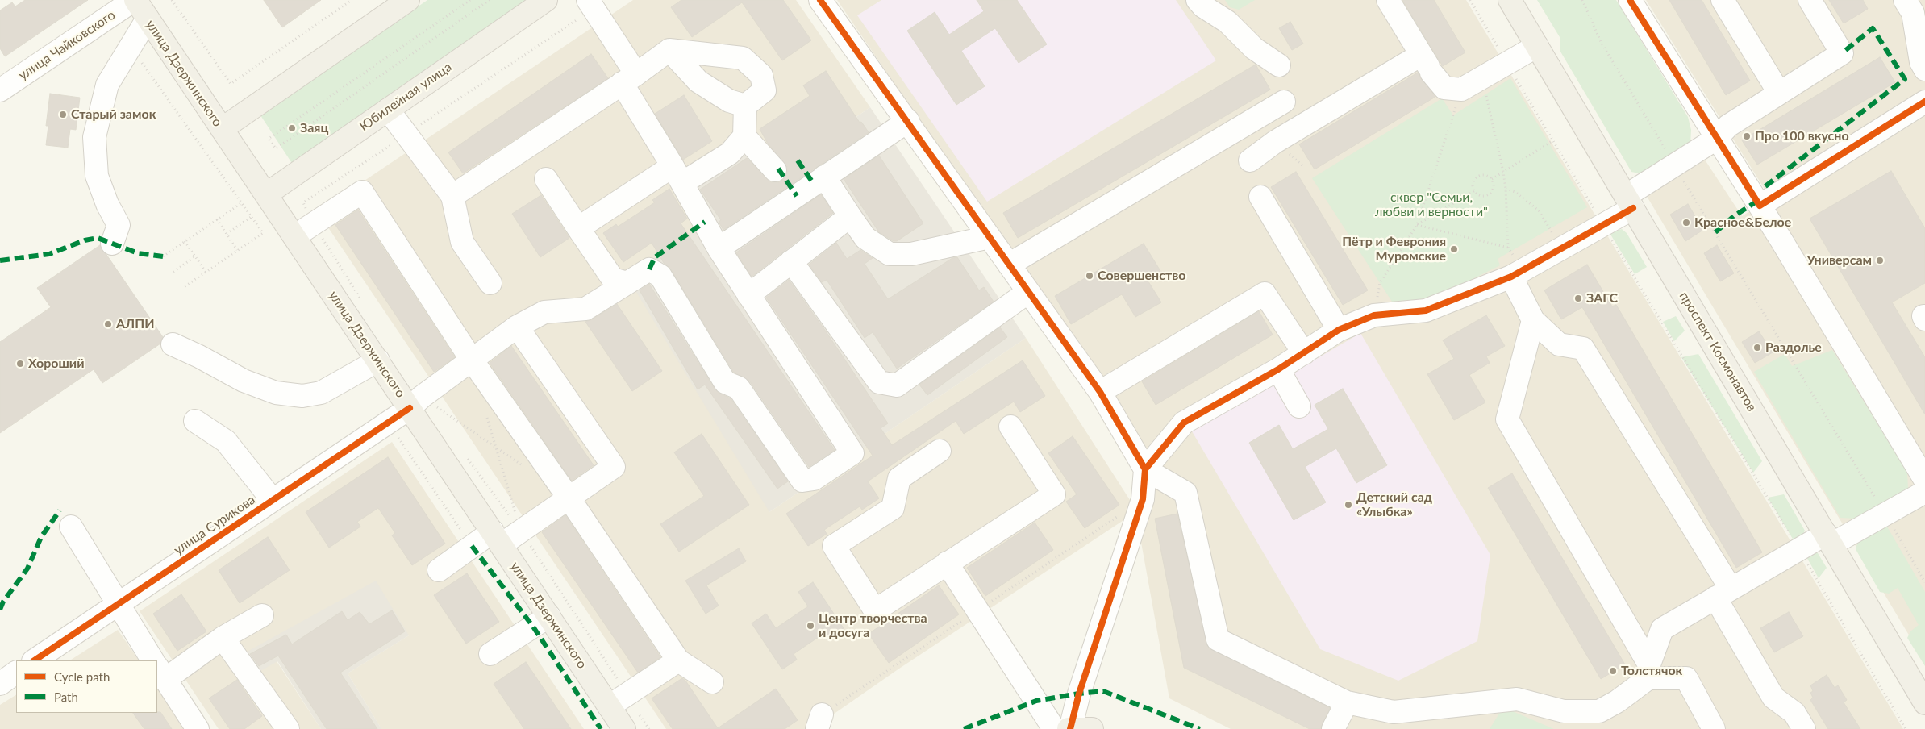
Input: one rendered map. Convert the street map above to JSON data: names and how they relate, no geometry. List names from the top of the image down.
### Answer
{
  "streets": {
    "main road": ["улица Дзержинского", "Юбилейная улица", "проспект Космонавтов"],
    "street": ["улица Чайковского", "улица Сурикова"]
  },
  "crossings": [
    ["улица Чайковского", "улица Дзержинского"],
    ["улица Дзержинского", "Юбилейная улица"],
    ["улица Дзержинского", "улица Сурикова"]
  ],
  "parks": ["сквер \"Семьи, любви и верности\""],
  "places": [
    "Старый замок",
    "Заяц",
    "Про 100 вкусно",
    "Красное&Белое",
    "Пётр и Феврония Муромские",
    "Универсам",
    "Совершенство",
    "ЗАГС",
    "АЛПИ",
    "Раздолье",
    "Хороший",
    "Детский сад «Улыбка»",
    "Центр творчества и досуга",
    "Толстячок"
  ],
  "legend": ["Cycle path", "Path"]
}
